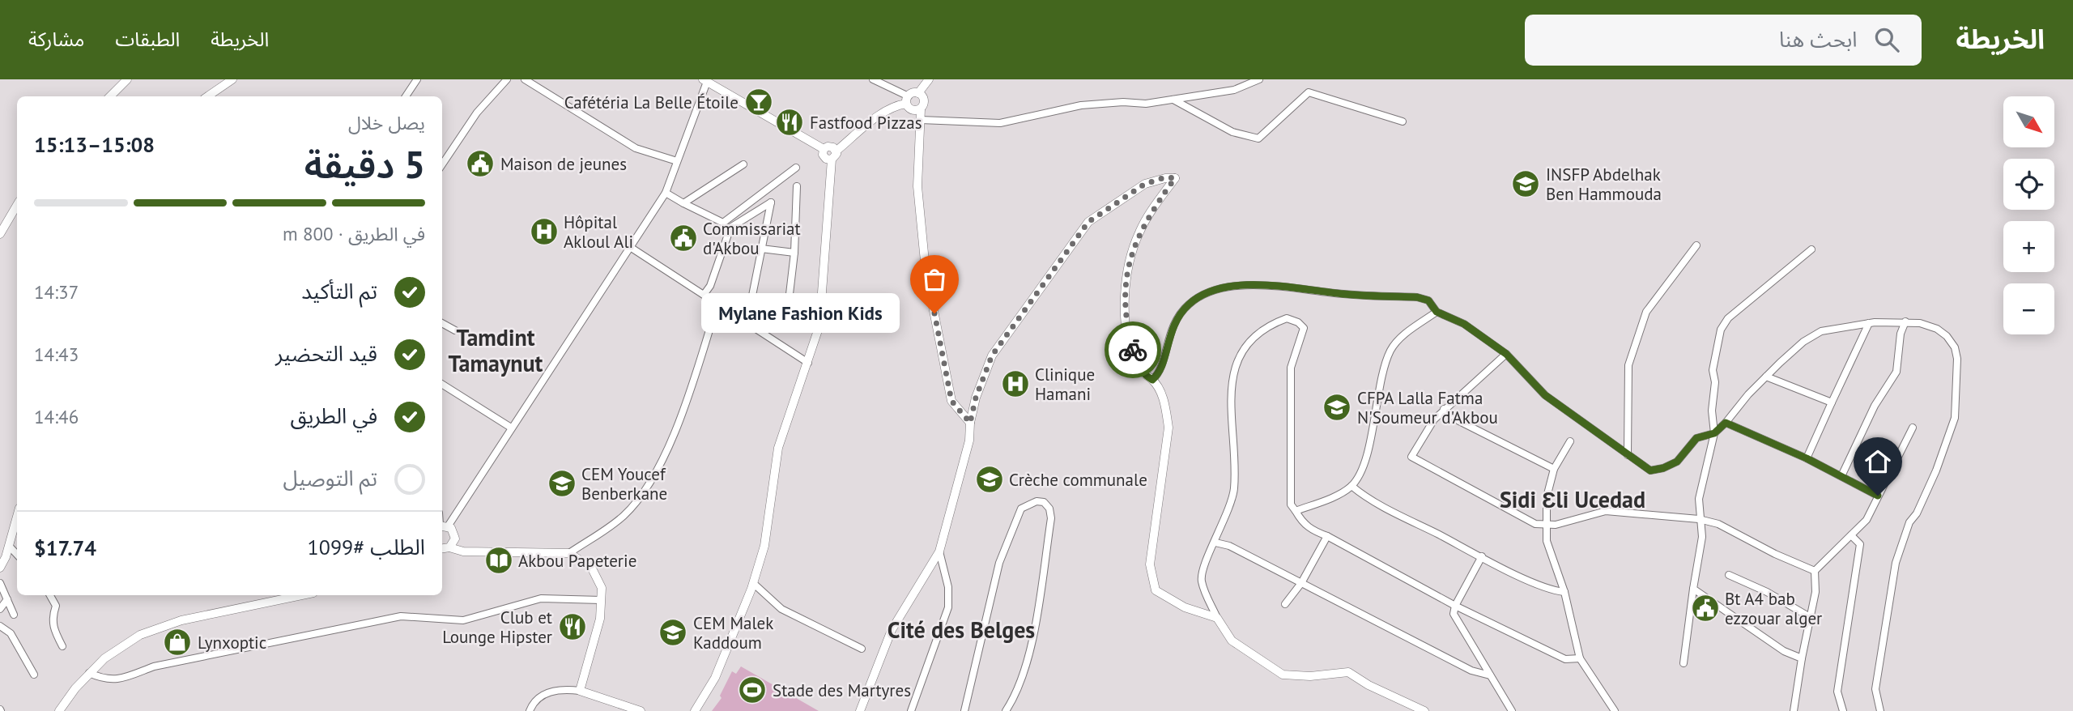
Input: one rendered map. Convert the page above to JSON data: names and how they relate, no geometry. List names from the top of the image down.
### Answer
{
  "districts": ["Tamdint Tamaynut", "Sidi Ɛli Ucedad", "Cité des Belges"],
  "places": {
    "bar": ["Cafétéria La Belle Étoile"],
    "restaurant": ["Fastfood Pizzas", "Club et Lounge Hipster"],
    "public building": ["Maison de jeunes", "Commissariat d'Akbou", "Bt A4 bab ezzouar alger"],
    "school or university": [
      "INSFP Abdelhak Ben Hammouda",
      "CFPA Lalla Fatma N'Soumeur d'Akbou",
      "Crèche communale",
      "CEM Youcef Benberkane",
      "CEM Malek Kaddoum"
    ],
    "hospital": ["Hôpital Akloul Ali", "Clinique Hamani"],
    "other": ["Mylane Fashion Kids"],
    "library": ["Akbou Papeterie"],
    "shop": ["Lynxoptic"],
    "sports": ["Stade des Martyres"]
  },
  "north": "bottom right",
  "page": {
    "header": "الخريطة",
    "search": "ابحث هنا",
    "nav": ["الخريطة", "الطبقات", "مشاركة"],
    "map_buttons": ["+", "−"],
    "heading": ["5 دقيقة", "يصل خلال", "15:08–15:13"],
    "panel": ["الطلب #1099", "$17.74"],
    "bar": "في الطريق · 800 m",
    "list": [
      ["تم التأكيد", "14:37"],
      ["قيد التحضير", "14:43"],
      ["في الطريق", "14:46"],
      "تم التوصيل"
    ],
    "bubble": "Mylane Fashion Kids"
  }
}
